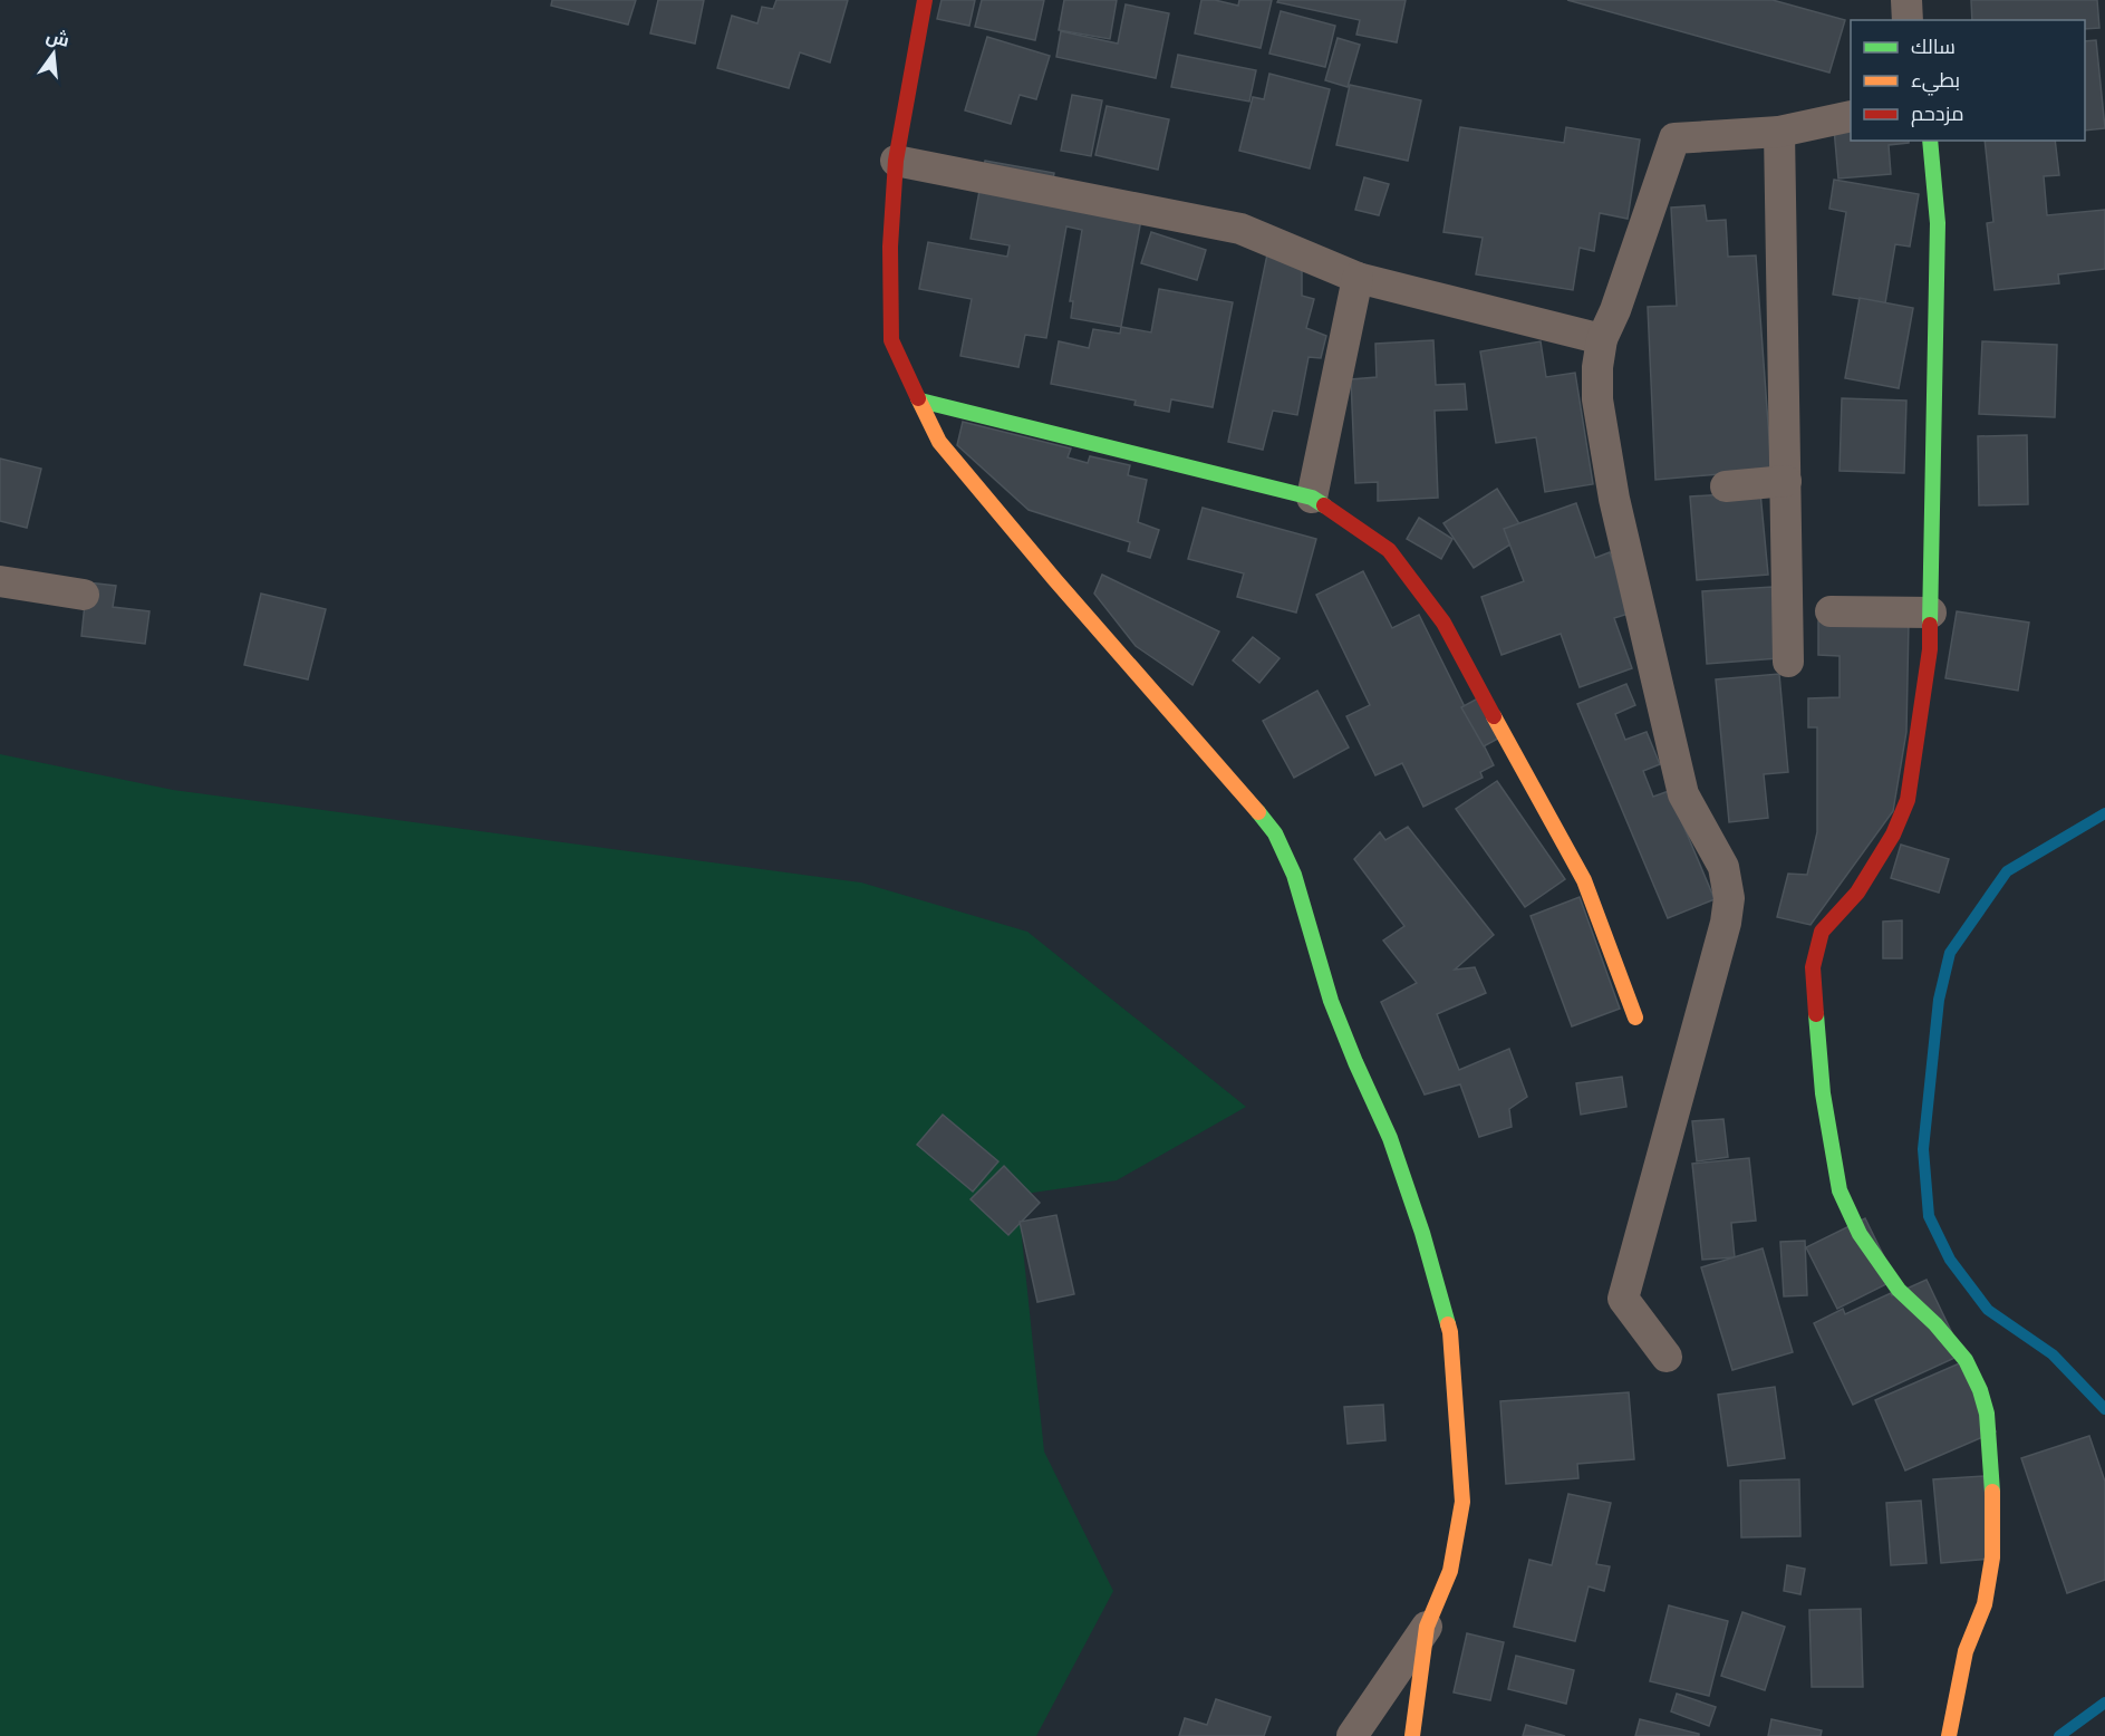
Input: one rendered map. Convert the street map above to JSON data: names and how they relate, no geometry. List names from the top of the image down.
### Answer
{
  "legend": ["سالك", "بطيء", "مزدحم"],
  "north": "top"
}
